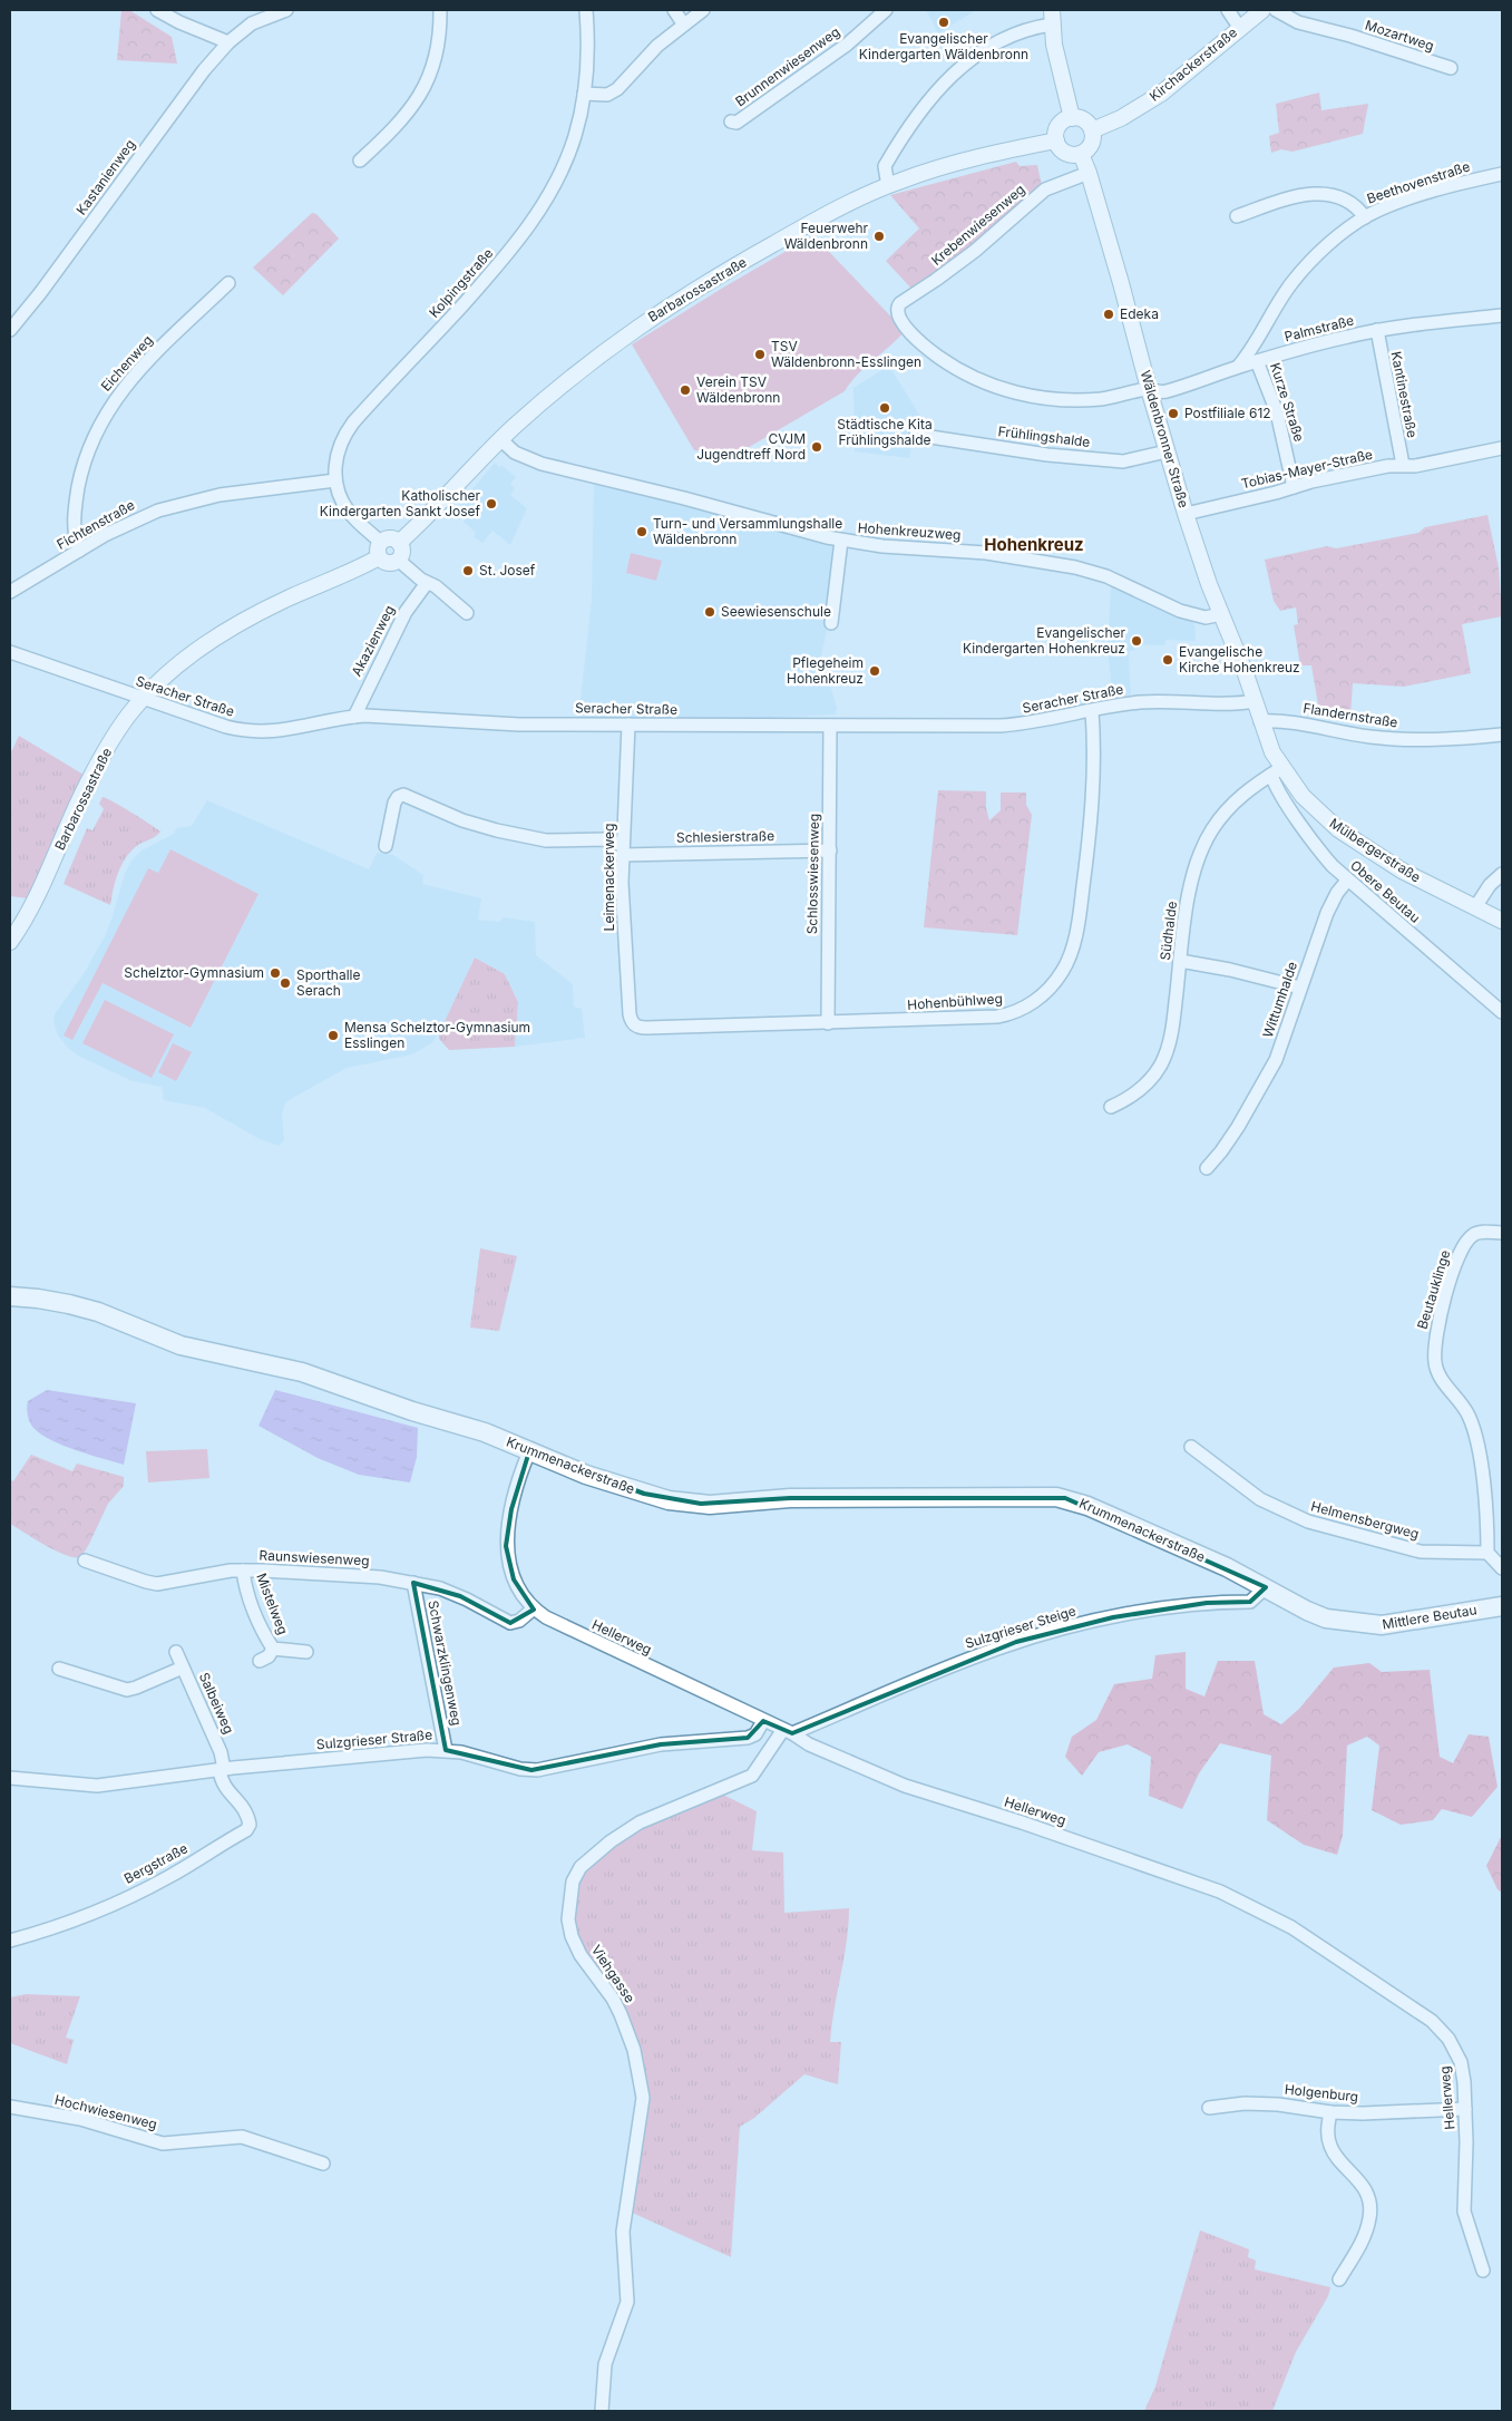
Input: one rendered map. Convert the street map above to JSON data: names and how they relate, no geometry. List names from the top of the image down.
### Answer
{
  "streets": {
    "main road": ["Krummenackerstraße", "Mittlere Beutau"],
    "street": [
      "Mozartweg",
      "Kirchackerstraße",
      "Brunnenwiesenweg",
      "Kastanienweg",
      "Beethovenstraße",
      "Krebenwiesenweg",
      "Kolpingstraße",
      "Barbarossastraße",
      "Palmstraße",
      "Eichenweg",
      "Kantinestraße",
      "Kurze Straße",
      "Frühlingshalde",
      "Wäldenbronner Straße",
      "Tobias-Mayer-Straße",
      "Fichtenstraße",
      "Hohenkreuzweg",
      "Akazienweg",
      "Seracher Straße",
      "Flandernstraße",
      "Schlesierstraße",
      "Mülbergerstraße",
      "Schlosswiesenweg",
      "Leimenackerweg",
      "Obere Beutau",
      "Südhalde",
      "Wittumhalde",
      "Hohenbühlweg",
      "Beutauklinge",
      "Helmensbergweg",
      "Raunswiesenweg",
      "Mistelweg",
      "Sulzgrieser Steige",
      "Hellerweg",
      "Schwarzklingenweg",
      "Salbeiweg",
      "Sulzgrieser Straße",
      "Bergstraße",
      "Viehgasse",
      "Holgenburg",
      "Hochwiesenweg"
    ]
  },
  "crossings": [
    ["Kirchackerstraße", "Barbarossastraße"],
    ["Kirchackerstraße", "Wäldenbronner Straße"],
    ["Beethovenstraße", "Palmstraße"],
    ["Krebenwiesenweg", "Palmstraße"],
    ["Krebenwiesenweg", "Wäldenbronner Straße"],
    ["Kolpingstraße", "Barbarossastraße"],
    ["Kolpingstraße", "Fichtenstraße"],
    ["Barbarossastraße", "Wäldenbronner Straße"],
    ["Barbarossastraße", "Hohenkreuzweg"],
    ["Barbarossastraße", "Seracher Straße"],
    ["Palmstraße", "Kantinestraße"],
    ["Palmstraße", "Kurze Straße"],
    ["Palmstraße", "Wäldenbronner Straße"],
    ["Eichenweg", "Fichtenstraße"],
    ["Kantinestraße", "Tobias-Mayer-Straße"],
    ["Kurze Straße", "Tobias-Mayer-Straße"],
    ["Frühlingshalde", "Wäldenbronner Straße"],
    ["Wäldenbronner Straße", "Tobias-Mayer-Straße"],
    ["Wäldenbronner Straße", "Hohenkreuzweg"],
    ["Wäldenbronner Straße", "Seracher Straße"],
    ["Wäldenbronner Straße", "Flandernstraße"],
    ["Wäldenbronner Straße", "Mülbergerstraße"],
    ["Akazienweg", "Seracher Straße"],
    ["Seracher Straße", "Schlosswiesenweg"],
    ["Seracher Straße", "Leimenackerweg"],
    ["Seracher Straße", "Hohenbühlweg"],
    ["Flandernstraße", "Mülbergerstraße"],
    ["Schlesierstraße", "Schlosswiesenweg"],
    ["Schlesierstraße", "Leimenackerweg"],
    ["Mülbergerstraße", "Obere Beutau"],
    ["Mülbergerstraße", "Südhalde"],
    ["Schlosswiesenweg", "Hohenbühlweg"],
    ["Leimenackerweg", "Hohenbühlweg"],
    ["Obere Beutau", "Südhalde"],
    ["Obere Beutau", "Wittumhalde"],
    ["Beutauklinge", "Helmensbergweg"],
    ["Krummenackerstraße", "Mittlere Beutau"],
    ["Krummenackerstraße", "Sulzgrieser Steige"],
    ["Krummenackerstraße", "Hellerweg"],
    ["Raunswiesenweg", "Mistelweg"],
    ["Raunswiesenweg", "Hellerweg"],
    ["Raunswiesenweg", "Schwarzklingenweg"],
    ["Mittlere Beutau", "Sulzgrieser Steige"],
    ["Sulzgrieser Steige", "Hellerweg"],
    ["Sulzgrieser Steige", "Viehgasse"],
    ["Hellerweg", "Sulzgrieser Straße"],
    ["Hellerweg", "Viehgasse"],
    ["Hellerweg", "Holgenburg"],
    ["Schwarzklingenweg", "Sulzgrieser Straße"],
    ["Salbeiweg", "Sulzgrieser Straße"],
    ["Salbeiweg", "Bergstraße"],
    ["Sulzgrieser Straße", "Bergstraße"]
  ],
  "districts": ["Hohenkreuz"],
  "places": [
    "Evangelischer Kindergarten Wäldenbronn",
    "Feuerwehr Wäldenbronn",
    "Edeka",
    "TSV Wäldenbronn-Esslingen",
    "Verein TSV Wäldenbronn",
    "Städtische Kita Frühlingshalde",
    "Postfiliale 612",
    "CVJM Jugendtreff Nord",
    "Katholischer Kindergarten Sankt Josef",
    "Turn- und Versammlungshalle Wäldenbronn",
    "St. Josef",
    "Seewiesenschule",
    "Evangelischer Kindergarten Hohenkreuz",
    "Evangelische Kirche Hohenkreuz",
    "Pflegeheim Hohenkreuz",
    "Schelztor-Gymnasium",
    "Sporthalle Serach",
    "Mensa Schelztor-Gymnasium Esslingen"
  ]
}
